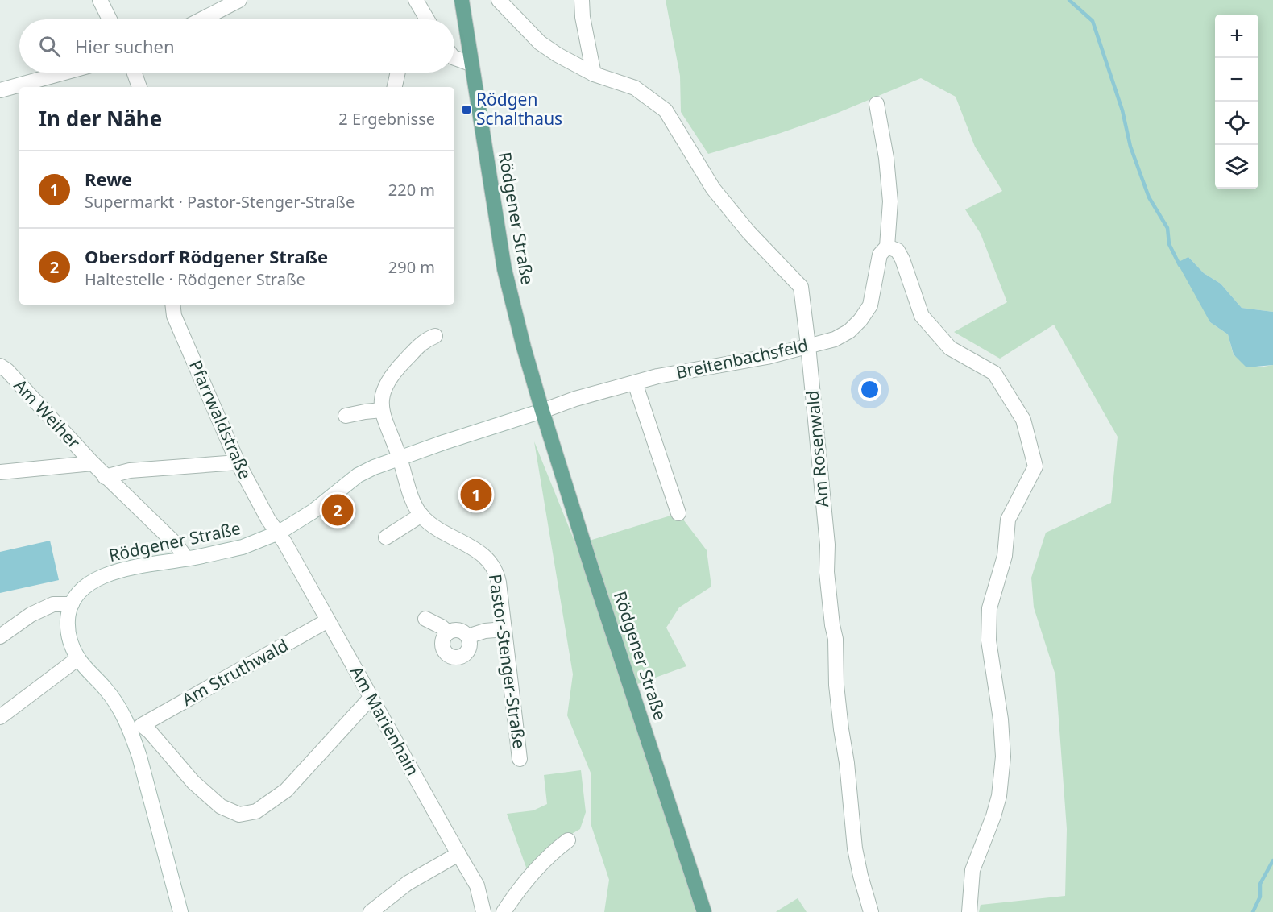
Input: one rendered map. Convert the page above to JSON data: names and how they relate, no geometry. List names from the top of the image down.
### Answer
{
  "streets": {
    "main road": ["Rödgener Straße"],
    "street": [
      "Breitenbachsfeld",
      "Am Weiher",
      "Pfarrwaldstraße",
      "Am Rosenwald",
      "Pastor-Stenger-Straße",
      "Am Struthwald",
      "Am Marienhain"
    ]
  },
  "crossings": [
    ["Rödgener Straße", "Breitenbachsfeld"],
    ["Rödgener Straße", "Am Weiher"],
    ["Rödgener Straße", "Pfarrwaldstraße"],
    ["Rödgener Straße", "Pastor-Stenger-Straße"],
    ["Rödgener Straße", "Am Marienhain"],
    ["Breitenbachsfeld", "Am Rosenwald"],
    ["Pfarrwaldstraße", "Am Marienhain"],
    ["Am Struthwald", "Am Marienhain"]
  ],
  "places": {
    "transit": ["Rödgen Schalthaus"]
  },
  "page": {
    "map_buttons": ["+", "−"],
    "search": "Hier suchen",
    "heading": ["In der Nähe", "2 Ergebnisse"],
    "list": [
      {
        "mark": "1",
        "name": "Rewe",
        "note": "Supermarkt · Pastor-Stenger-Straße",
        "value": "220 m"
      },
      {
        "mark": "2",
        "name": "Obersdorf Rödgener Straße",
        "note": "Haltestelle · Rödgener Straße",
        "value": "290 m"
      }
    ],
    "pins": ["1", "2"]
  }
}
